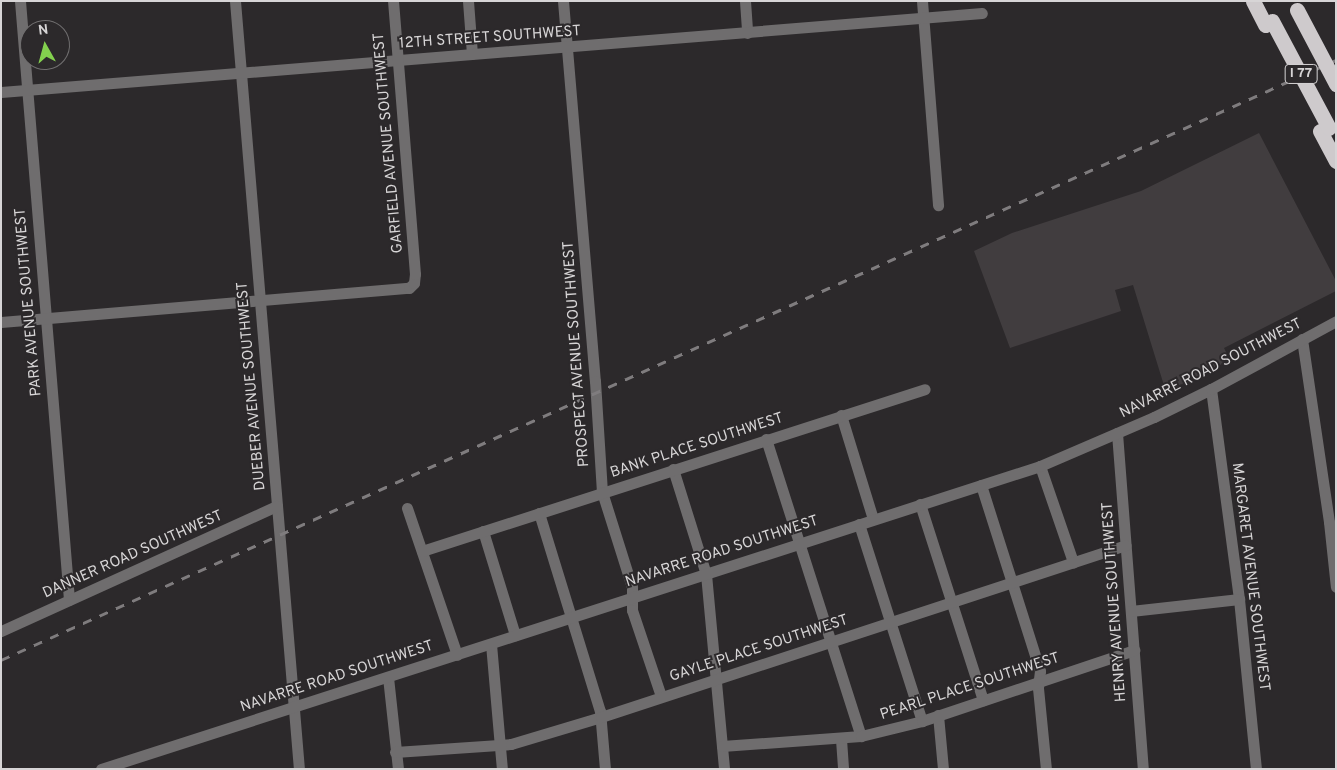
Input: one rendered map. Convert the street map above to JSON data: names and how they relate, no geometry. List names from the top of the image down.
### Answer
{
  "streets": {
    "highway": ["I 77"],
    "street": [
      "12TH STREET SOUTHWEST",
      "GARFIELD AVENUE SOUTHWEST",
      "PARK AVENUE SOUTHWEST",
      "PROSPECT AVENUE SOUTHWEST",
      "NAVARRE ROAD SOUTHWEST",
      "DUEBER AVENUE SOUTHWEST",
      "BANK PLACE SOUTHWEST",
      "DANNER ROAD SOUTHWEST",
      "MARGARET AVENUE SOUTHWEST",
      "HENRY AVENUE SOUTHWEST",
      "GAYLE PLACE SOUTHWEST",
      "PEARL PLACE SOUTHWEST"
    ]
  },
  "crossings": [
    ["12TH STREET SOUTHWEST", "GARFIELD AVENUE SOUTHWEST"],
    ["12TH STREET SOUTHWEST", "PARK AVENUE SOUTHWEST"],
    ["12TH STREET SOUTHWEST", "PROSPECT AVENUE SOUTHWEST"],
    ["12TH STREET SOUTHWEST", "DUEBER AVENUE SOUTHWEST"],
    ["GARFIELD AVENUE SOUTHWEST", "DUEBER AVENUE SOUTHWEST"],
    ["PARK AVENUE SOUTHWEST", "DANNER ROAD SOUTHWEST"],
    ["PROSPECT AVENUE SOUTHWEST", "NAVARRE ROAD SOUTHWEST"],
    ["PROSPECT AVENUE SOUTHWEST", "BANK PLACE SOUTHWEST"],
    ["PROSPECT AVENUE SOUTHWEST", "GAYLE PLACE SOUTHWEST"],
    ["NAVARRE ROAD SOUTHWEST", "DUEBER AVENUE SOUTHWEST"],
    ["NAVARRE ROAD SOUTHWEST", "MARGARET AVENUE SOUTHWEST"],
    ["NAVARRE ROAD SOUTHWEST", "HENRY AVENUE SOUTHWEST"],
    ["DUEBER AVENUE SOUTHWEST", "DANNER ROAD SOUTHWEST"],
    ["HENRY AVENUE SOUTHWEST", "GAYLE PLACE SOUTHWEST"],
    ["HENRY AVENUE SOUTHWEST", "PEARL PLACE SOUTHWEST"]
  ],
  "north": "top"
}
